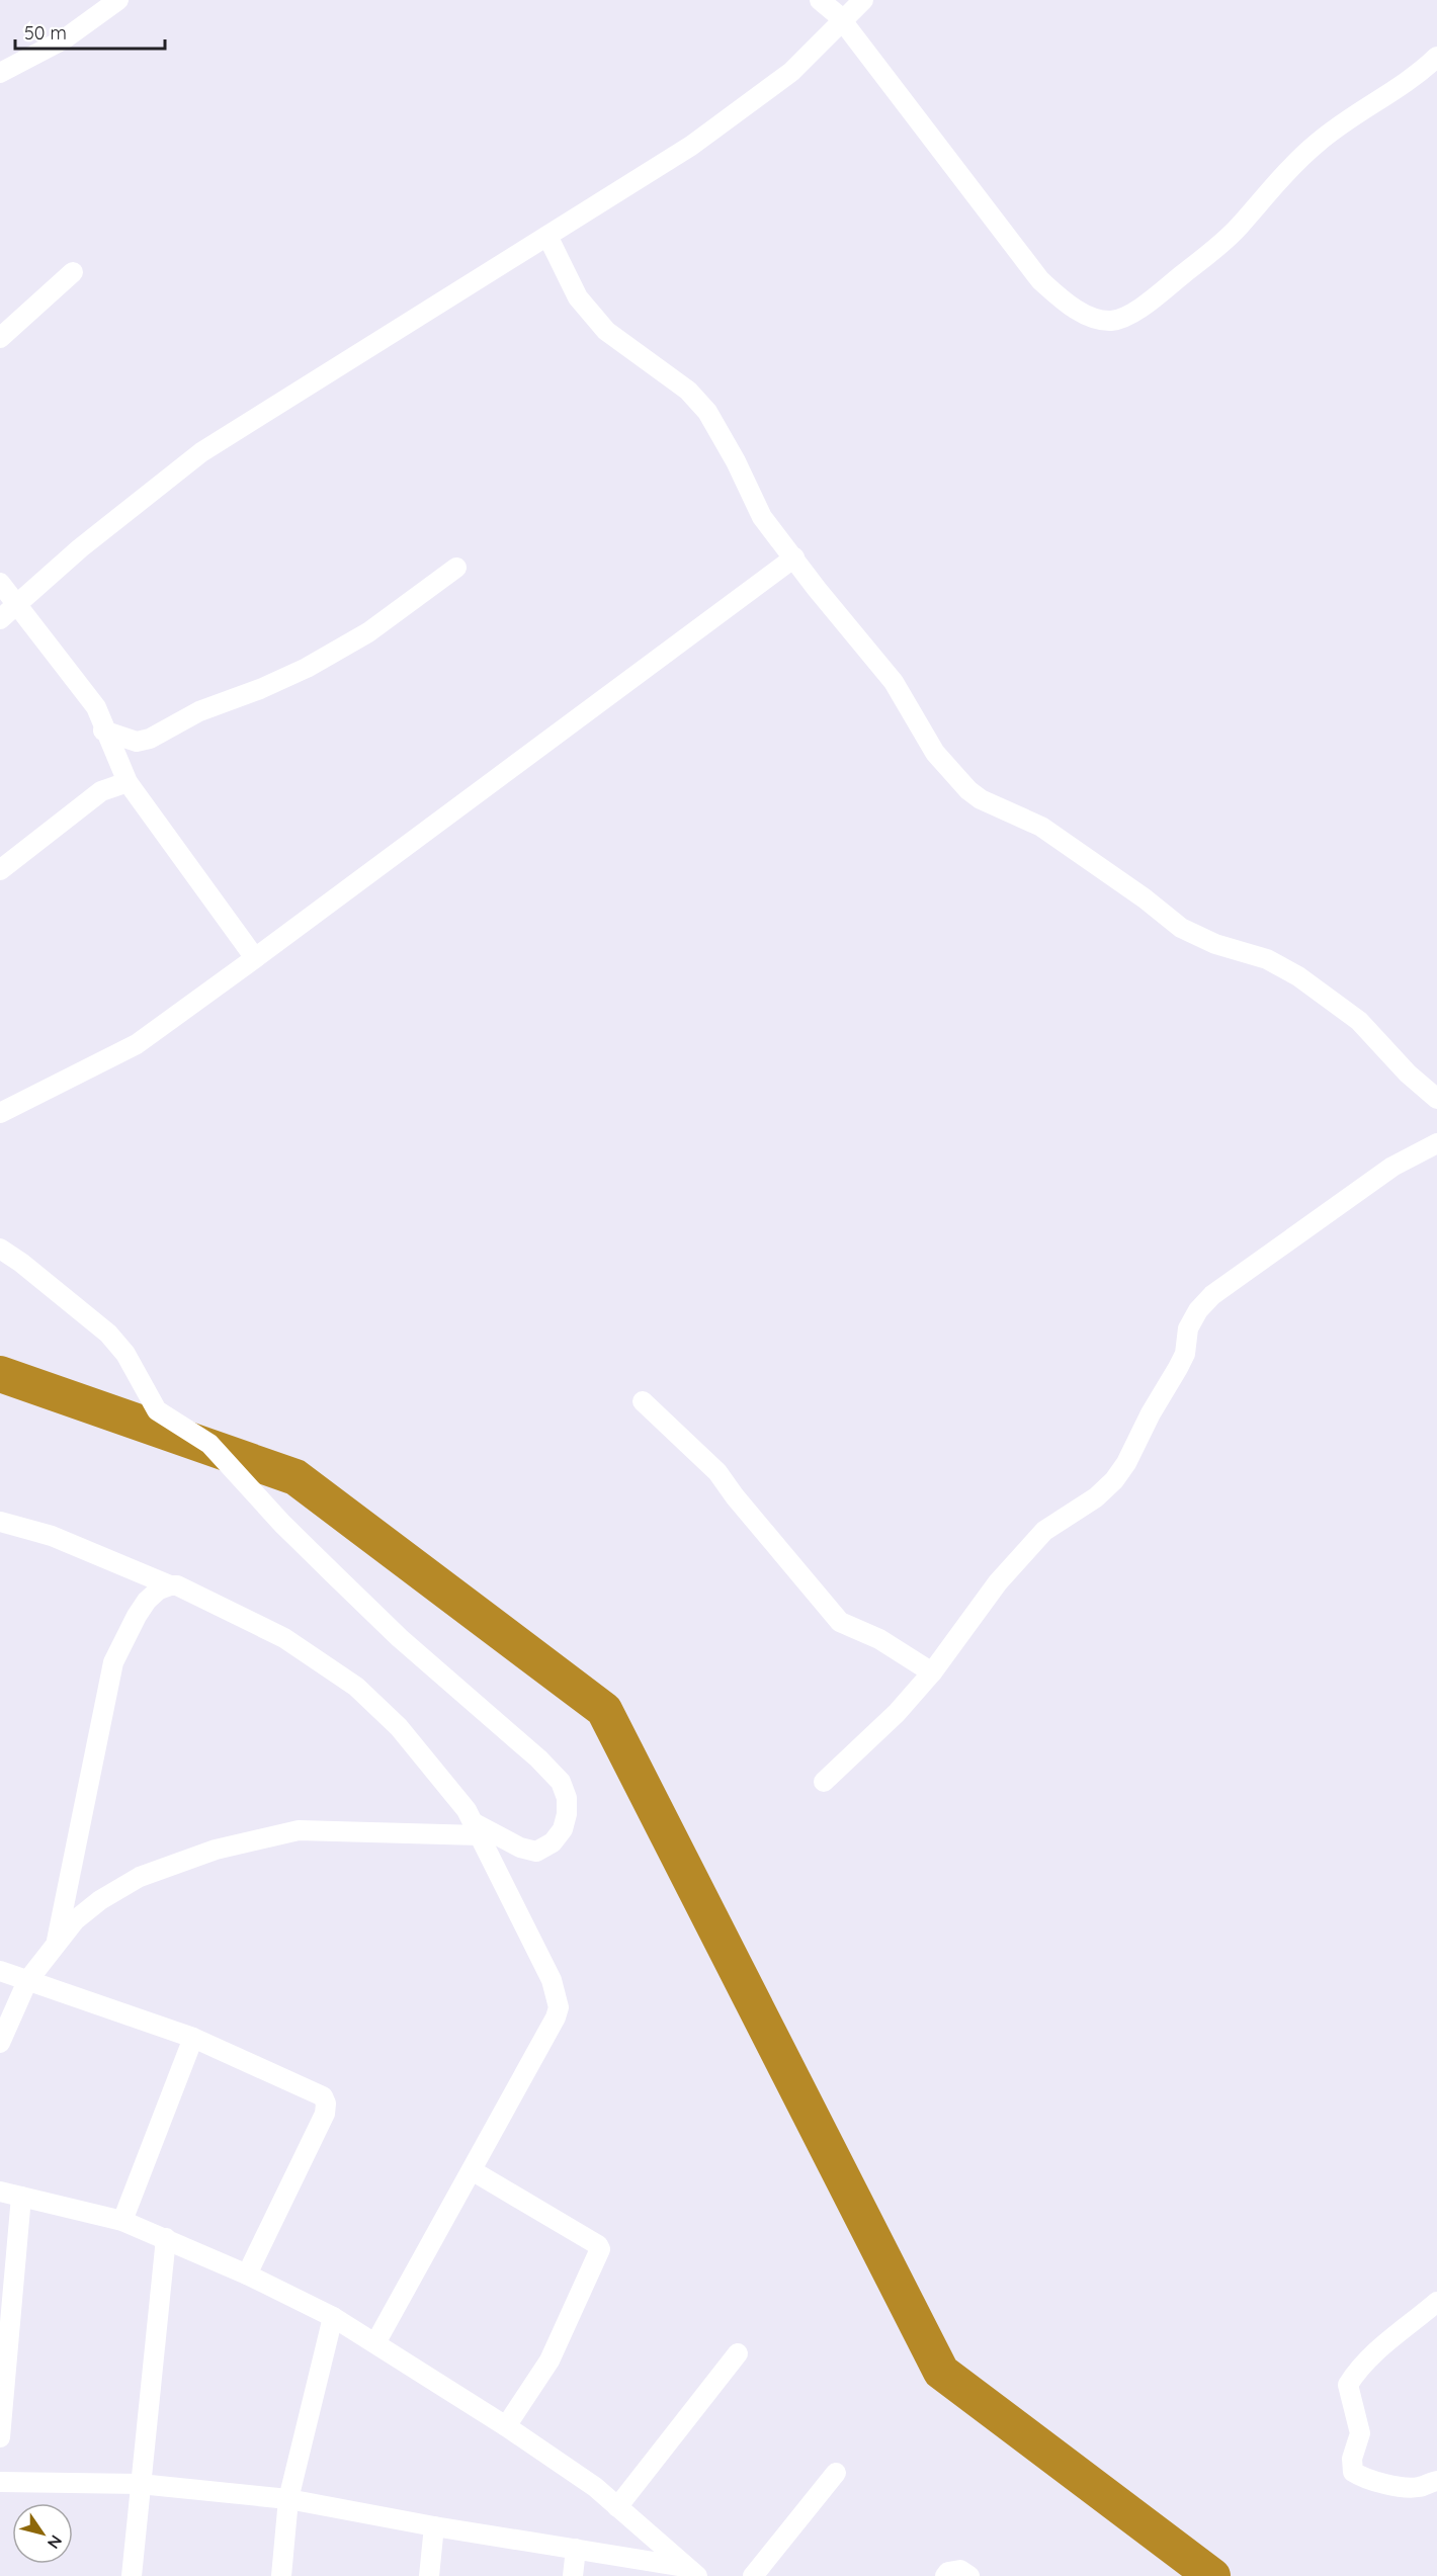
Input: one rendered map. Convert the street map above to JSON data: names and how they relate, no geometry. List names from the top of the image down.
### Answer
{
  "scale_bar": "50 m",
  "north": "bottom right"
}
